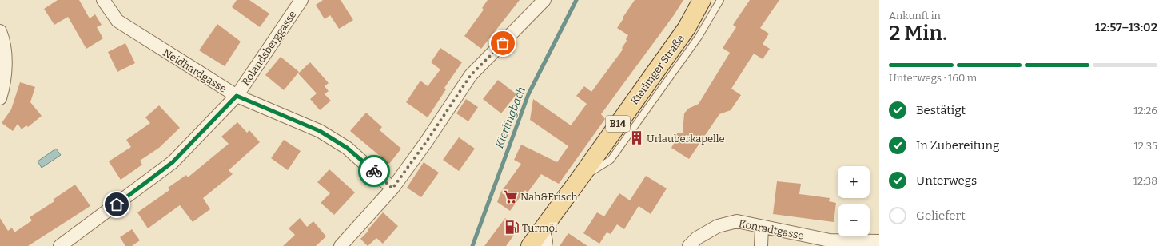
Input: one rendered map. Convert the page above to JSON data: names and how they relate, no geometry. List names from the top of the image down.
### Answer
{
  "streets": {
    "main road": ["Kierlinger Straße", "B14"],
    "street": ["Rolandsberggasse", "Neidhardgasse", "Konradtgasse"]
  },
  "crossings": [
    ["Rolandsberggasse", "Neidhardgasse"]
  ],
  "water": ["Kierlingbach"],
  "places": {
    "building": ["Urlauberkapelle"],
    "supermarket": ["Nah&Frisch"],
    "fuel station": ["Turmöl"]
  },
  "page": {
    "heading": ["2 Min.", "Ankunft in", "12:57–13:02"],
    "bar": "Unterwegs · 160 m",
    "list": [
      ["Bestätigt", "12:26"],
      ["In Zubereitung", "12:35"],
      ["Unterwegs", "12:38"],
      "Geliefert"
    ],
    "map_buttons": ["+", "−"]
  }
}
